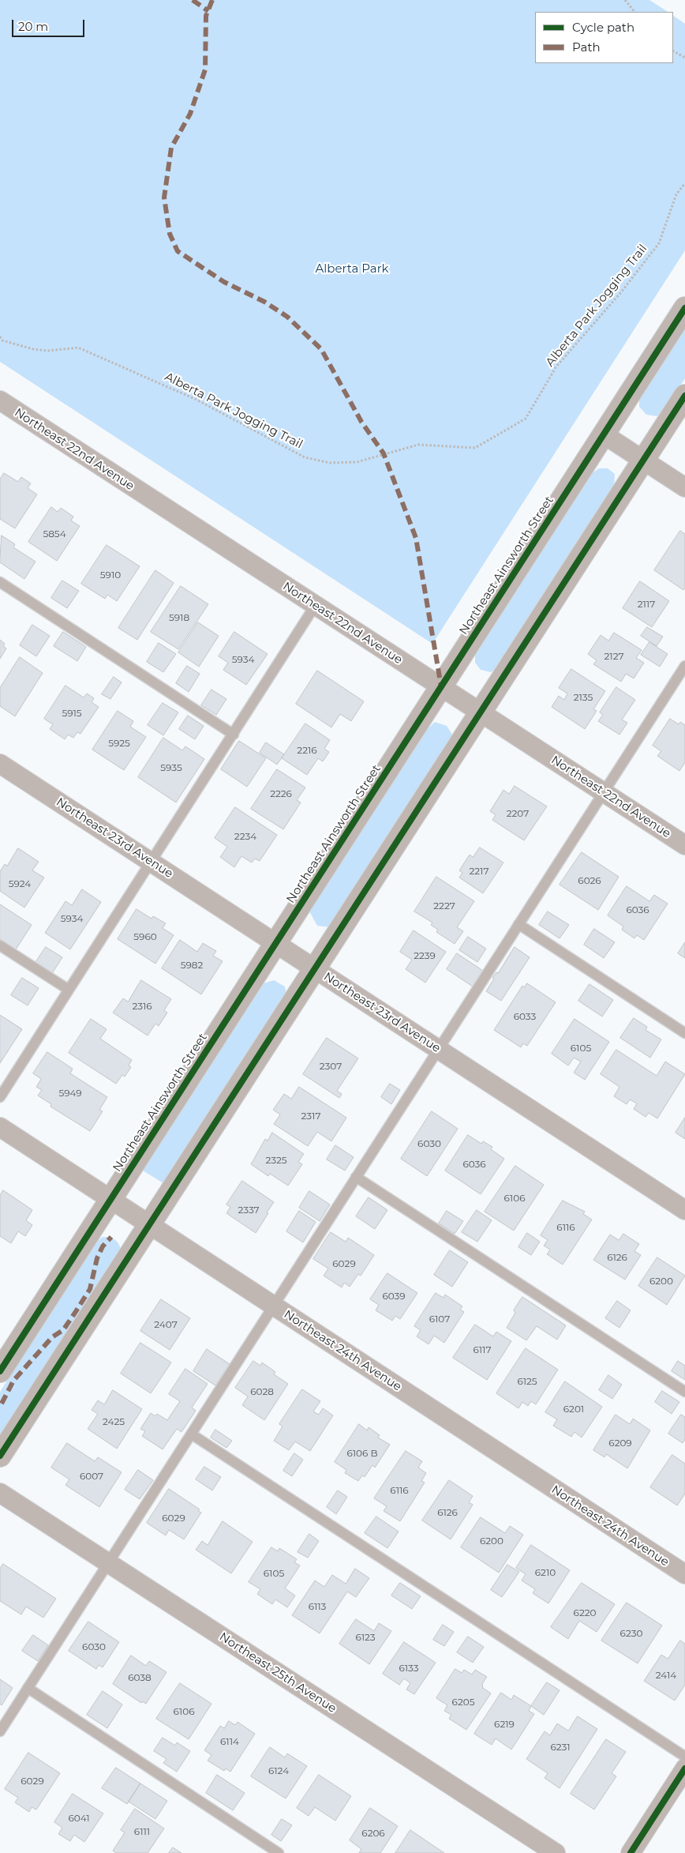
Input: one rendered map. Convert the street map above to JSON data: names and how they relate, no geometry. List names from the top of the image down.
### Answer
{
  "streets": {
    "street": [
      "Northeast 22nd Avenue",
      "Northeast Ainsworth Street",
      "Northeast 23rd Avenue",
      "Northeast 24th Avenue",
      "Northeast 25th Avenue"
    ],
    "path": ["Alberta Park Jogging Trail"]
  },
  "crossings": [
    ["Northeast 22nd Avenue", "Northeast Ainsworth Street"],
    ["Northeast Ainsworth Street", "Northeast 23rd Avenue"],
    ["Northeast Ainsworth Street", "Northeast 24th Avenue"]
  ],
  "parks": ["Alberta Park"],
  "house_numbers": [
    "5854",
    "5910",
    "2117",
    "5918",
    "2127",
    "5934",
    "2135",
    "5915",
    "5925",
    "2216",
    "5935",
    "2226",
    "2207",
    "2234",
    "2217",
    "6026",
    "5924",
    "2227",
    "6036",
    "5934",
    "5960",
    "2239",
    "5982",
    "2316",
    "6033",
    "6105",
    "2307",
    "5949",
    "2317",
    "6030",
    "2325",
    "6036",
    "6106",
    "2337",
    "6116",
    "6126",
    "6029",
    "6200",
    "6039",
    "6107",
    "2407",
    "6117",
    "6125",
    "6028",
    "6201",
    "2425",
    "6209",
    "6106 B",
    "6007",
    "6116",
    "6126",
    "6029",
    "6200",
    "6210",
    "6105",
    "6113",
    "6220",
    "6230",
    "6123",
    "6030",
    "6133",
    "2414",
    "6038",
    "6205",
    "6106",
    "6219",
    "6114",
    "6231",
    "6124",
    "6029",
    "6041",
    "6111",
    "6206"
  ],
  "legend": ["Cycle path", "Path"],
  "scale_bar": "20 m"
}
